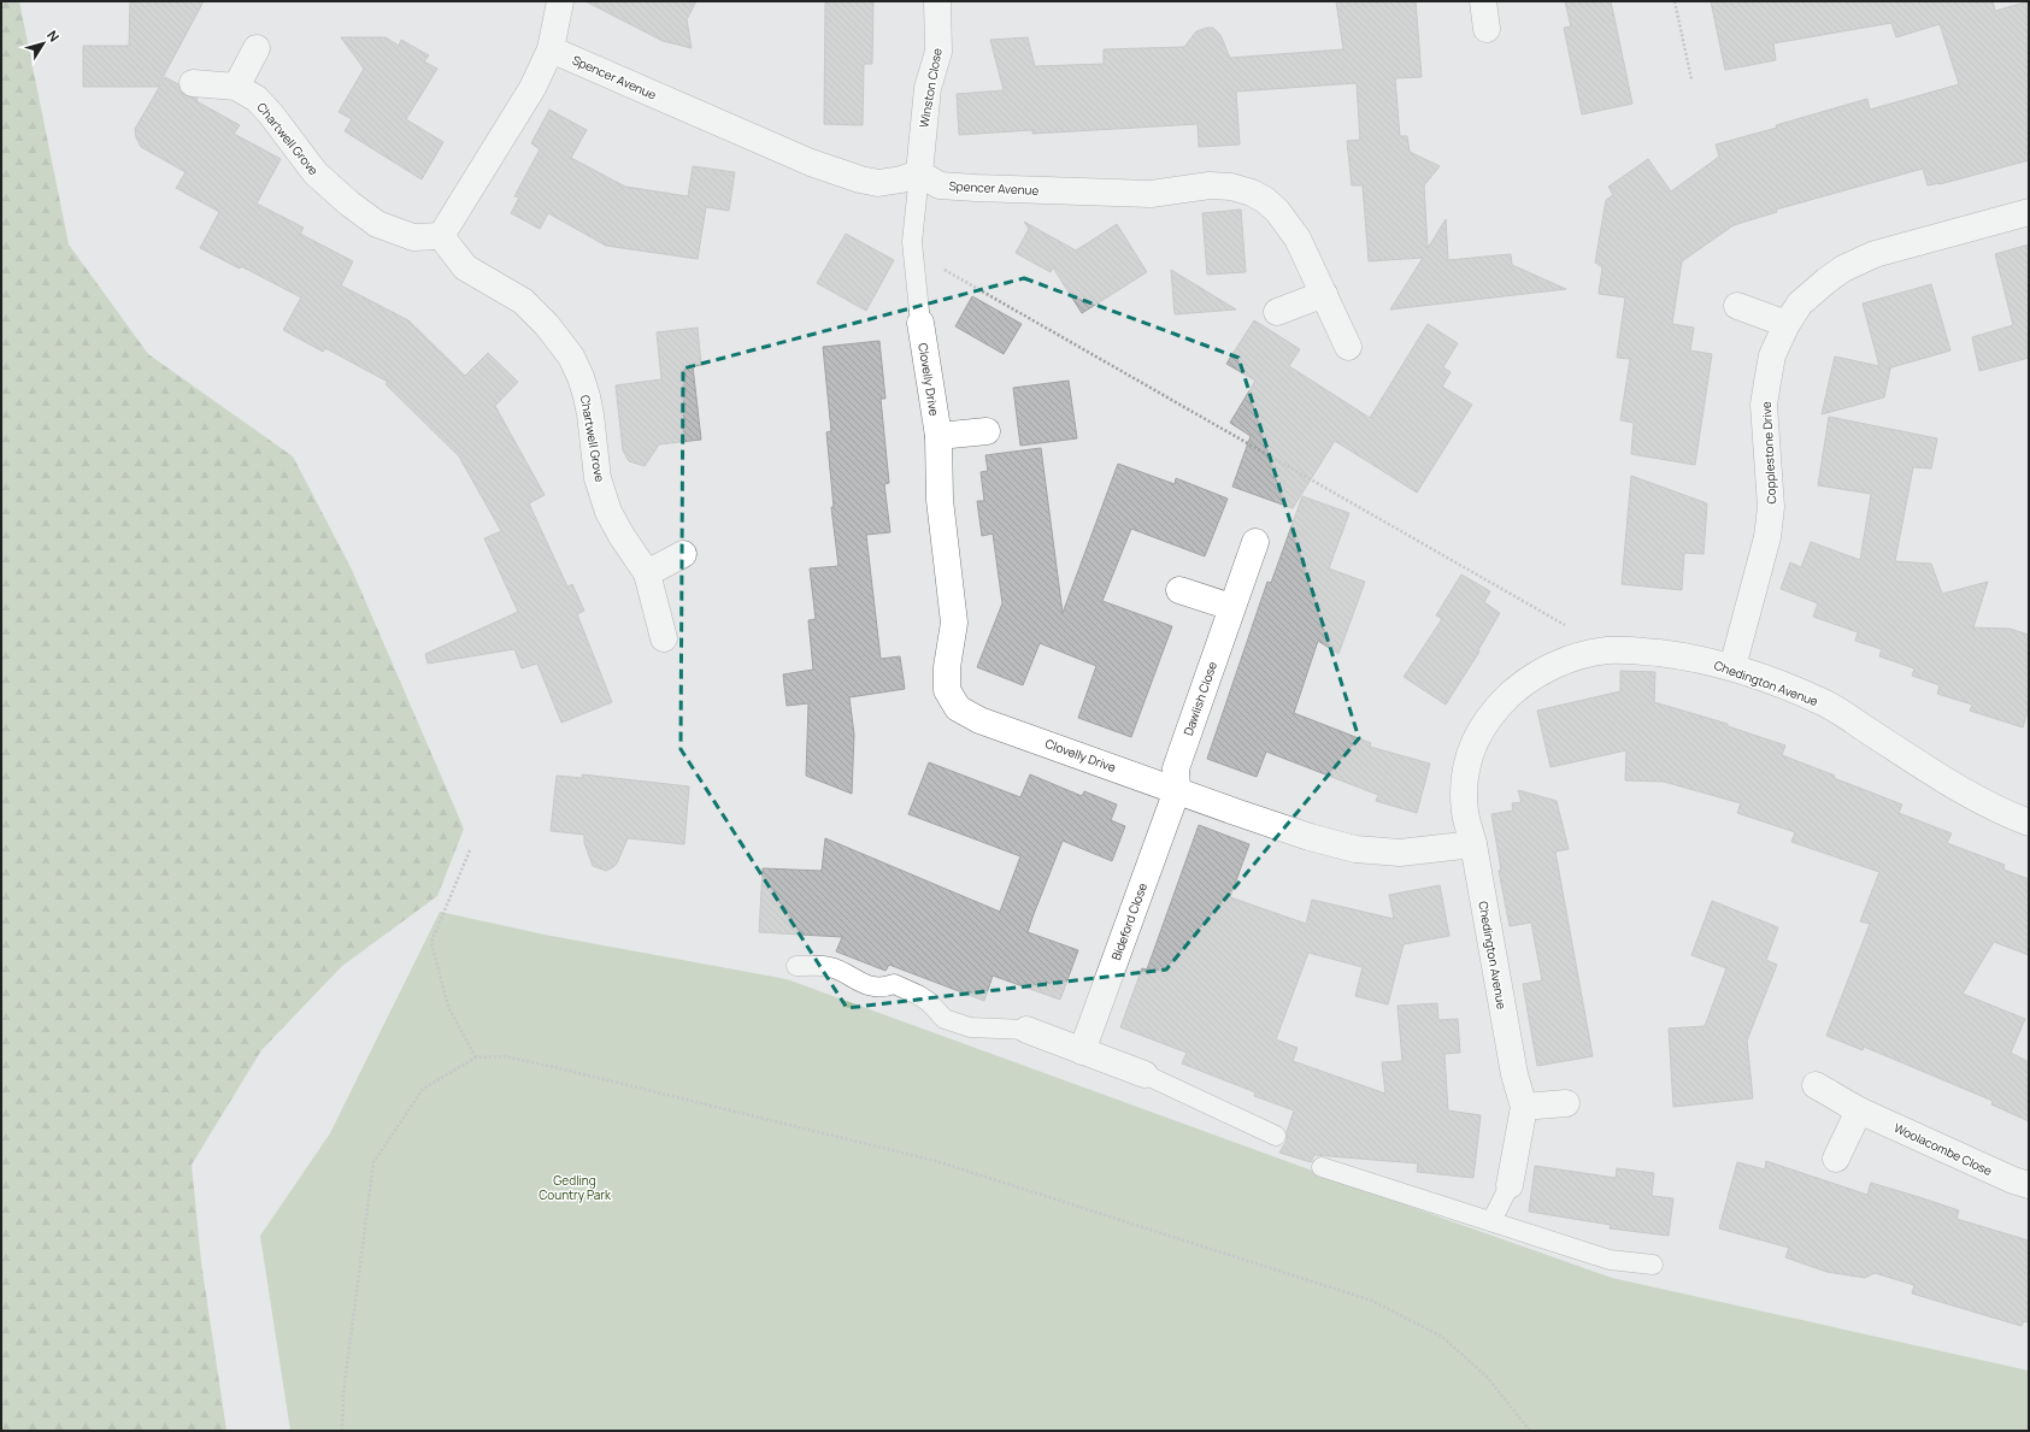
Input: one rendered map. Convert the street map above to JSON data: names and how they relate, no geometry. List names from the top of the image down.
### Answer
{
  "streets": {
    "street": [
      "Spencer Avenue",
      "Winston Close",
      "Chartwell Grove",
      "Clovelly Drive",
      "Copplestone Drive",
      "Chedington Avenue",
      "Dawlish Close",
      "Bideford Close",
      "Woolacombe Close"
    ]
  },
  "crossings": [
    ["Spencer Avenue", "Winston Close"],
    ["Clovelly Drive", "Chedington Avenue"],
    ["Clovelly Drive", "Dawlish Close"],
    ["Clovelly Drive", "Bideford Close"],
    ["Copplestone Drive", "Chedington Avenue"],
    ["Dawlish Close", "Bideford Close"]
  ],
  "parks": ["Gedling Country Park"],
  "north": "top right"
}
